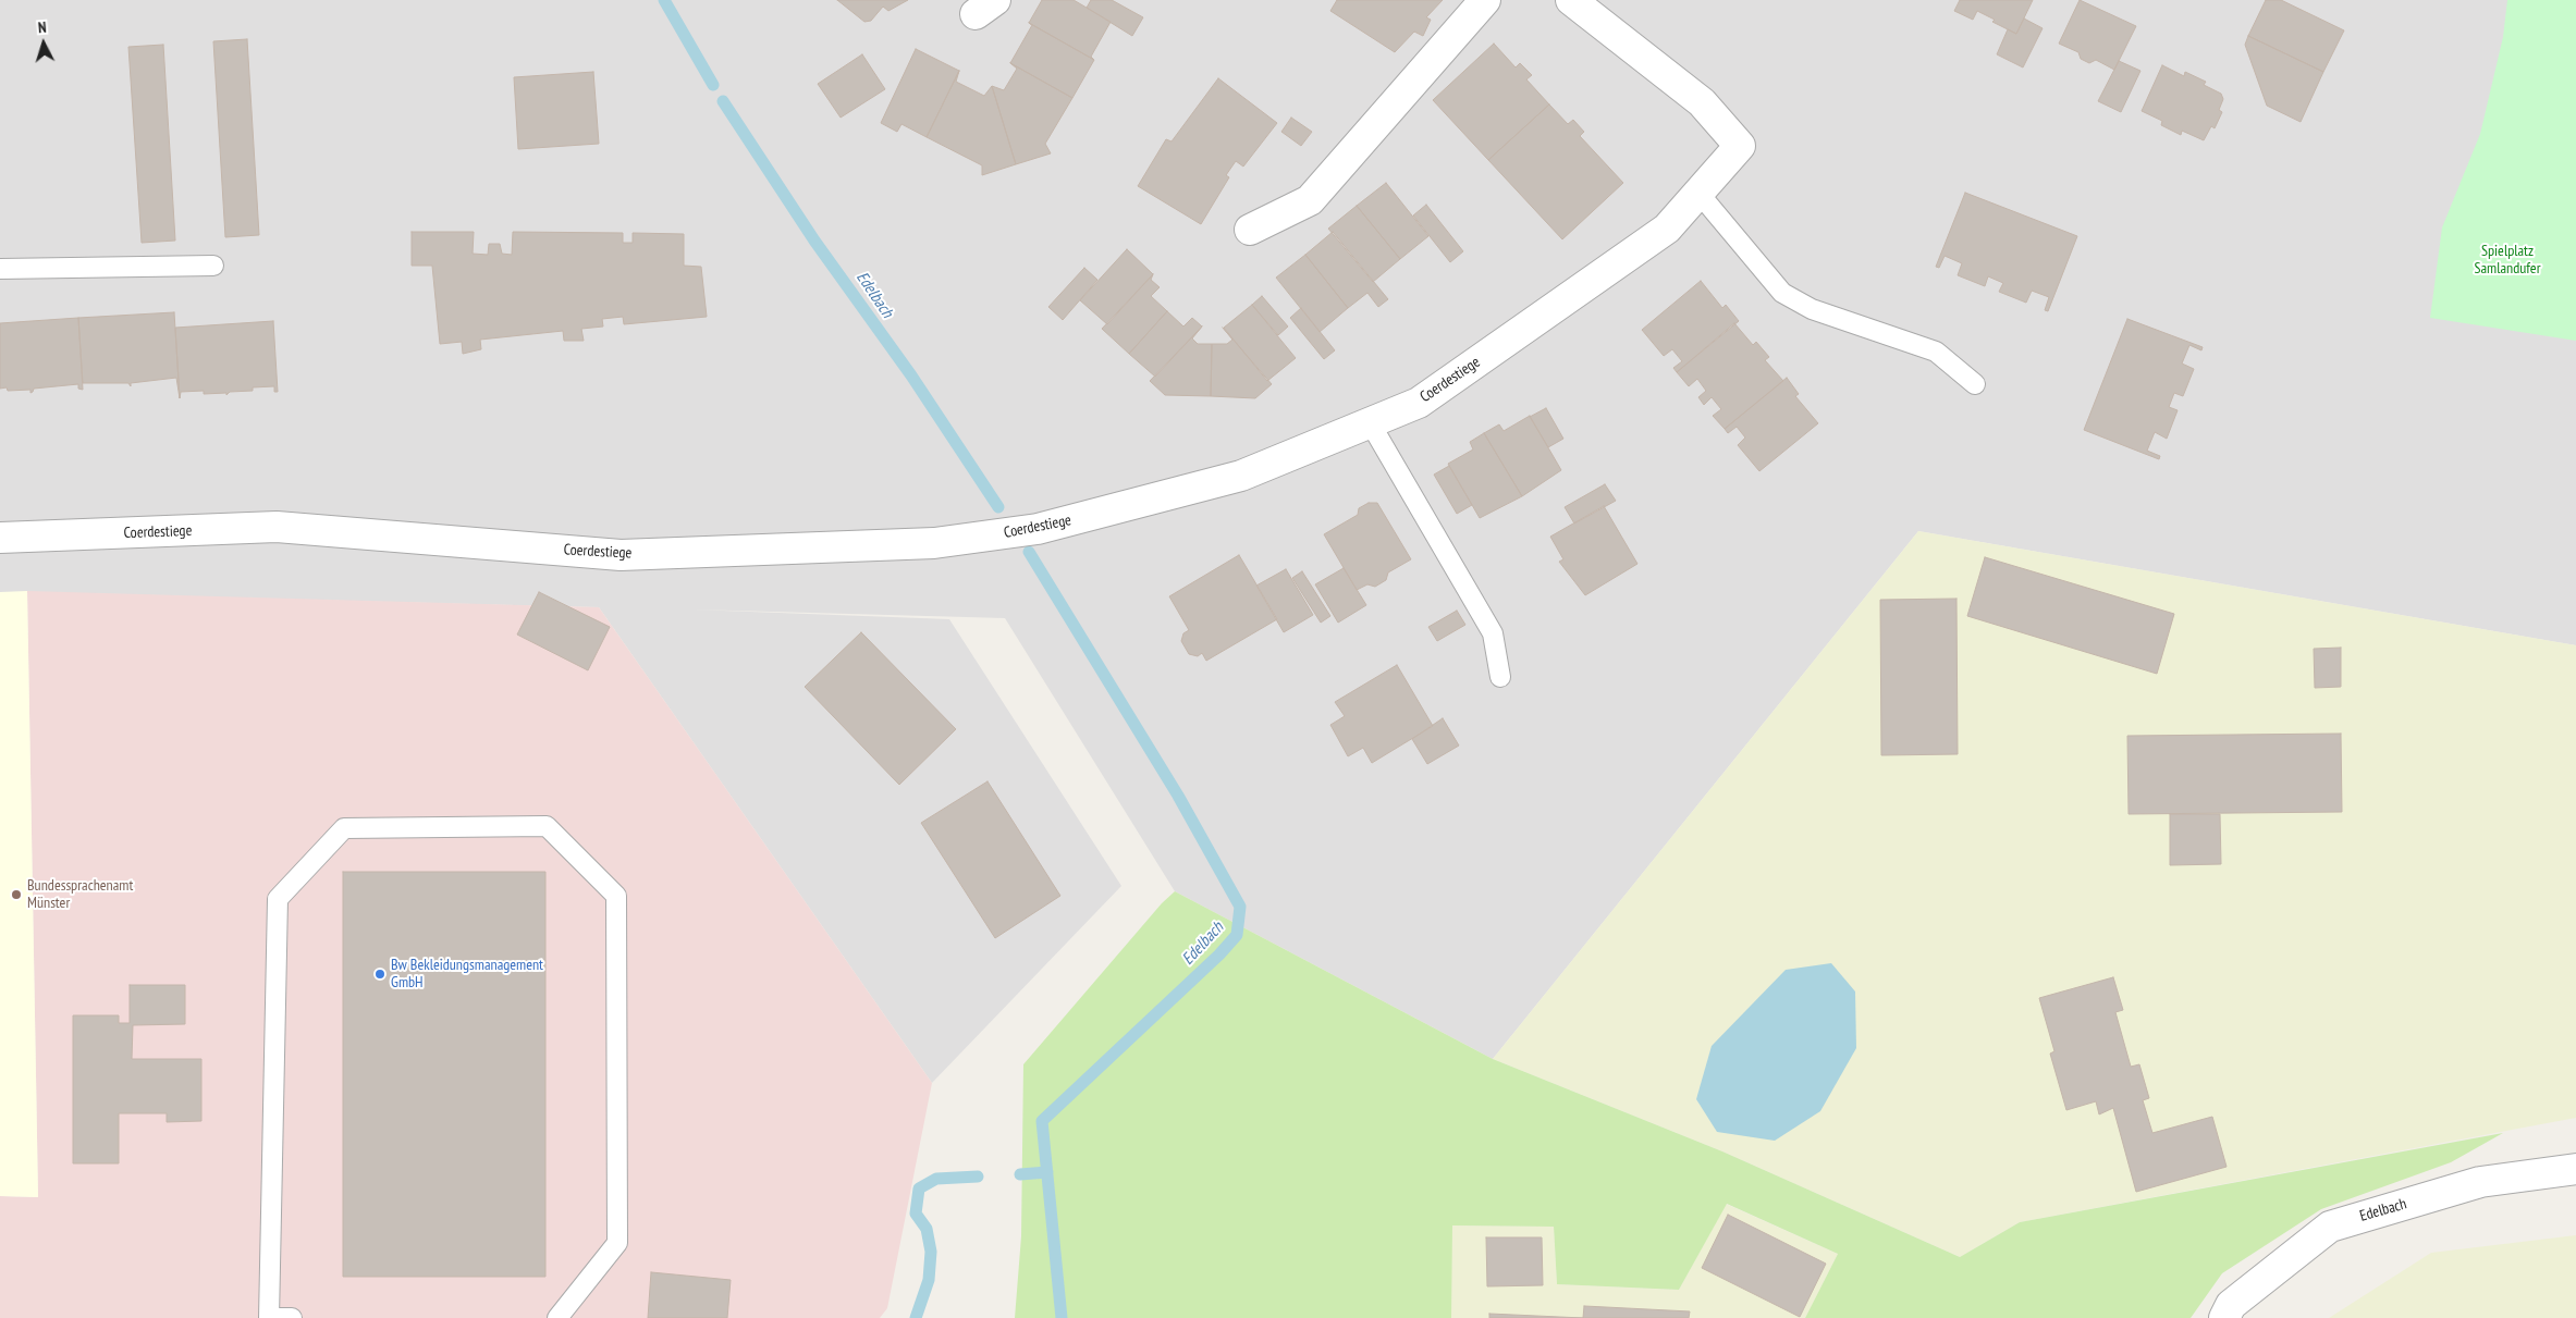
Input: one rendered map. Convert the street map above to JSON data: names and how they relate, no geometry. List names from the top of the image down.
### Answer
{
  "streets": {
    "street": ["Coerdestiege", "Edelbach"]
  },
  "water": ["Edelbach"],
  "parks": ["Spielplatz Samlandufer"],
  "places": ["Bundessprachenamt Münster", "Bw Bekleidungsmanagement GmbH"],
  "north": "top"
}
